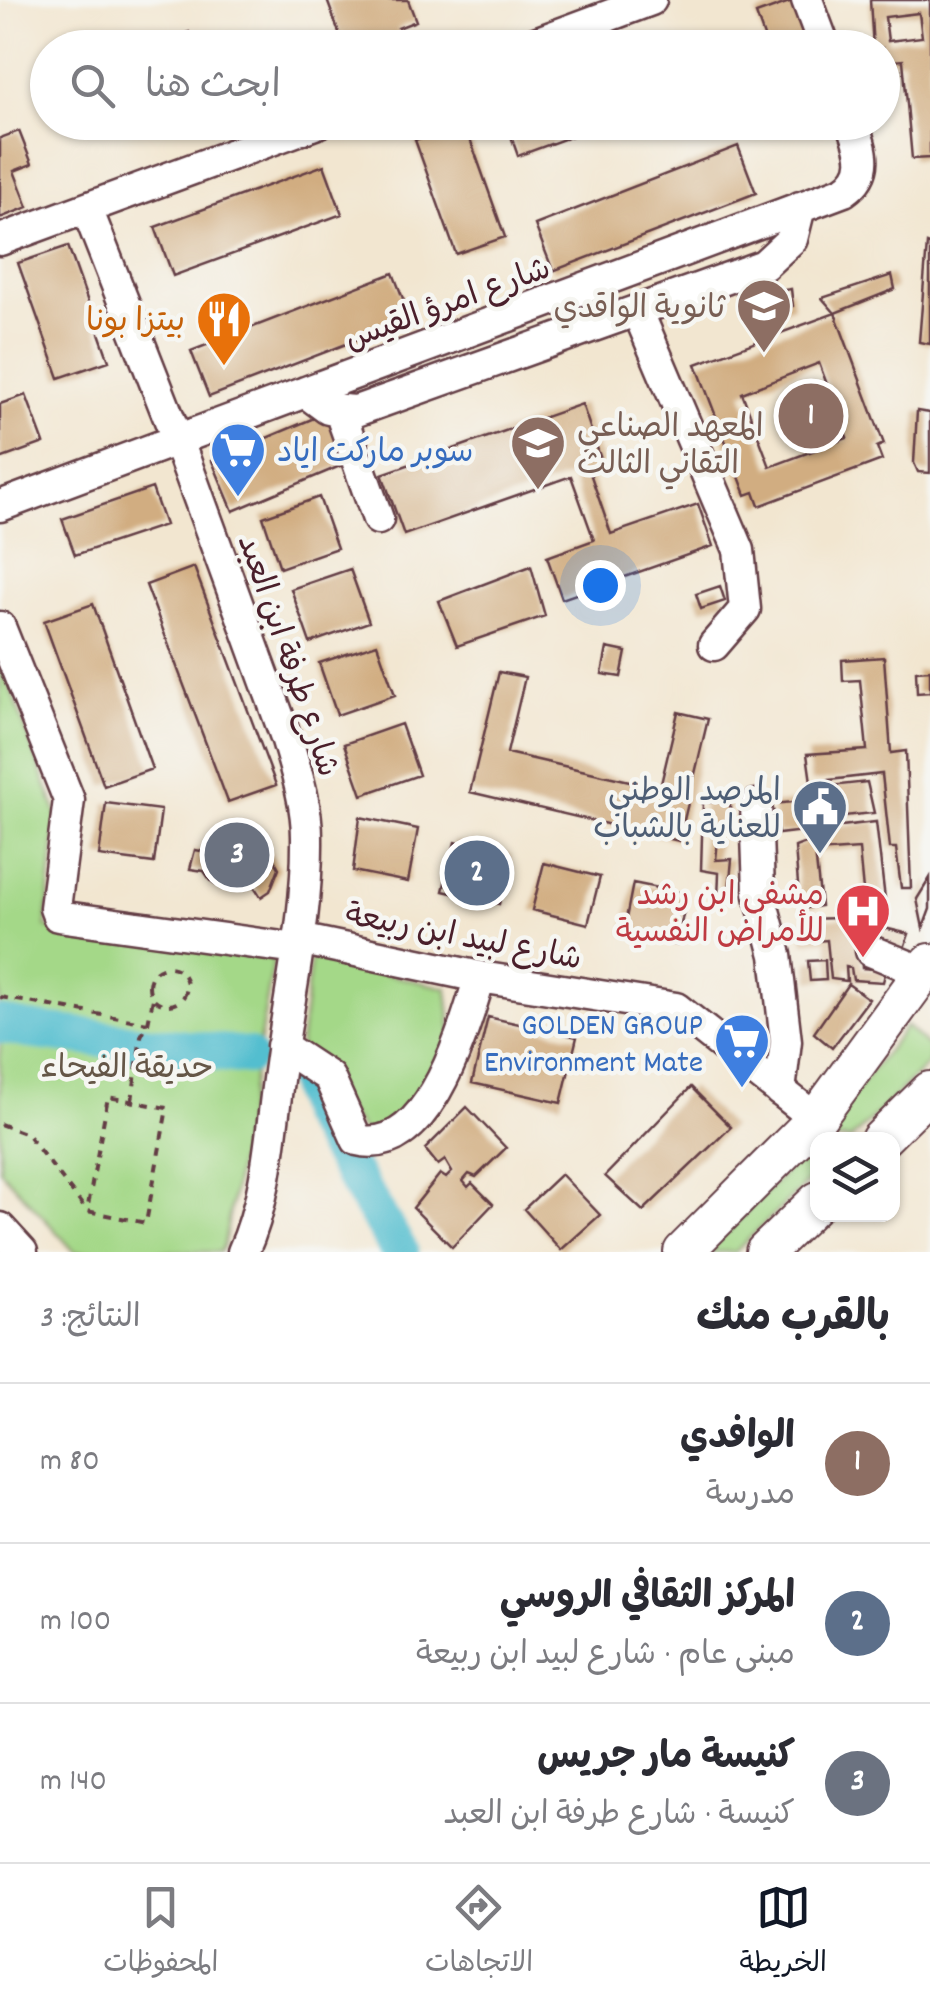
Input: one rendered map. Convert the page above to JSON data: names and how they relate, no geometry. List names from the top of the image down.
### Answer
{
  "streets": {
    "street": ["شارع امرؤ القيس", "شارع طرفة ابن العبد", "شارع لبيد ابن ربيعة"]
  },
  "crossings": [
    ["شارع امرؤ القيس", "شارع طرفة ابن العبد"],
    ["شارع طرفة ابن العبد", "شارع لبيد ابن ربيعة"]
  ],
  "parks": ["حديقة الفيحاء"],
  "places": {
    "school or university": ["ثانوية الواقدي", "المعهد الصناعي التقاني الثالث"],
    "restaurant": ["بيتزا بونا"],
    "supermarket": ["سوبر ماركت اياد", "GOLDEN GROUP Environment Mate"],
    "public building": ["المرصد الوطني للعناية بالشباب"],
    "hospital": ["مشفى ابن رشد للأمراض النفسية"]
  },
  "page": {
    "search": "ابحث هنا",
    "pins": ["1", "3", "2"],
    "heading": ["بالقرب منك", "النتائج: 3"],
    "list": [
      {
        "mark": "1",
        "name": "الوافدي",
        "note": "مدرسة",
        "value": "80 m"
      },
      {
        "mark": "2",
        "name": "المركز الثقافي الروسي",
        "note": "مبنى عام · شارع لبيد ابن ربيعة",
        "value": "100 m"
      },
      {
        "mark": "3",
        "name": "كنيسة مار جريس",
        "note": "كنيسة · شارع طرفة ابن العبد",
        "value": "140 m"
      }
    ],
    "nav": ["الخريطة", "الاتجاهات", "المحفوظات"]
  }
}
